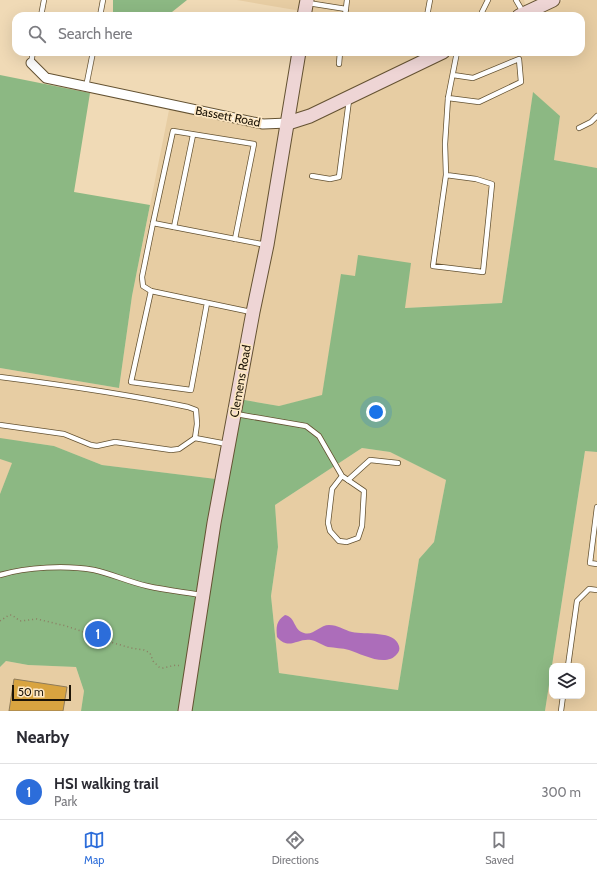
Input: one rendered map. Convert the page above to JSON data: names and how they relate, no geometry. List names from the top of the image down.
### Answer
{
  "streets": {
    "street": ["Bassett Road", "Clemens Road"]
  },
  "crossings": [
    ["Bassett Road", "Clemens Road"]
  ],
  "scale_bar": "50 m",
  "page": {
    "search": "Search here",
    "pins": "1",
    "scale": "50 m",
    "heading": "Nearby",
    "list": [
      {
        "mark": "1",
        "name": "HSI walking trail",
        "note": "Park",
        "value": "300 m"
      }
    ],
    "nav": ["Map", "Directions", "Saved"]
  }
}
